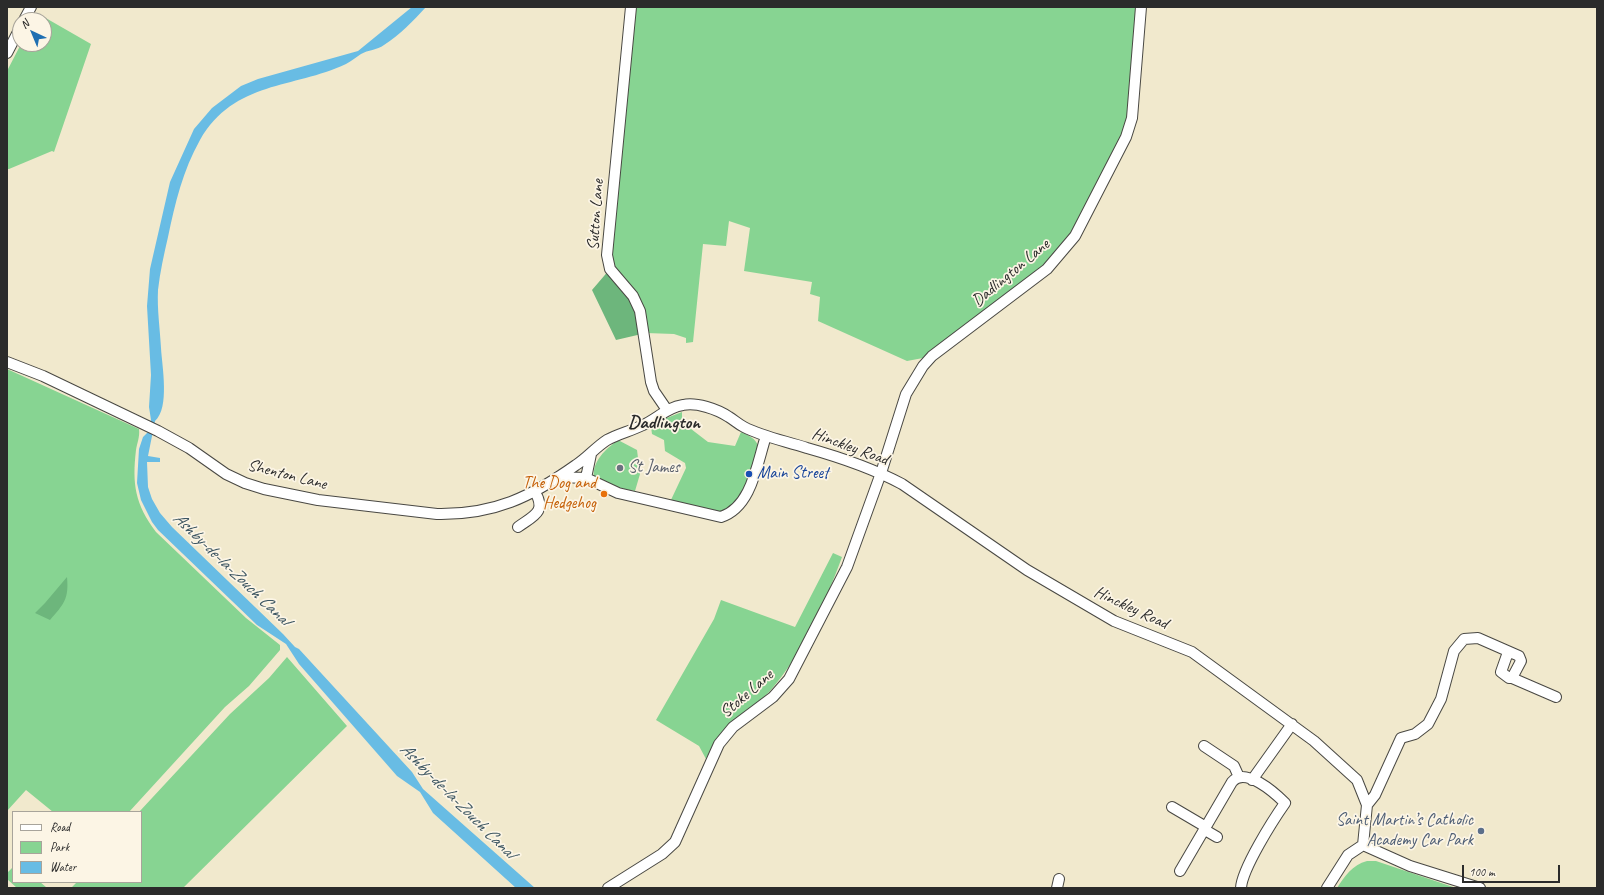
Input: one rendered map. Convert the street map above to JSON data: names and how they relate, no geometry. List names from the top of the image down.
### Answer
{
  "streets": {
    "street": [
      "Sutton Lane",
      "Dadlington Lane",
      "Hinckley Road",
      "Shenton Lane",
      "Stoke Lane"
    ]
  },
  "crossings": [
    ["Dadlington Lane", "Hinckley Road"],
    ["Dadlington Lane", "Stoke Lane"],
    ["Hinckley Road", "Stoke Lane"]
  ],
  "districts": ["Dadlington"],
  "water": ["Ashby-de-la-Zouch Canal"],
  "places": [
    "St James",
    "Main Street",
    "The Dog and Hedgehog",
    "Saint Martin’s Catholic Academy Car Park"
  ],
  "legend": ["Road", "Park", "Water"],
  "scale_bar": "100 m",
  "north": "top left"
}
